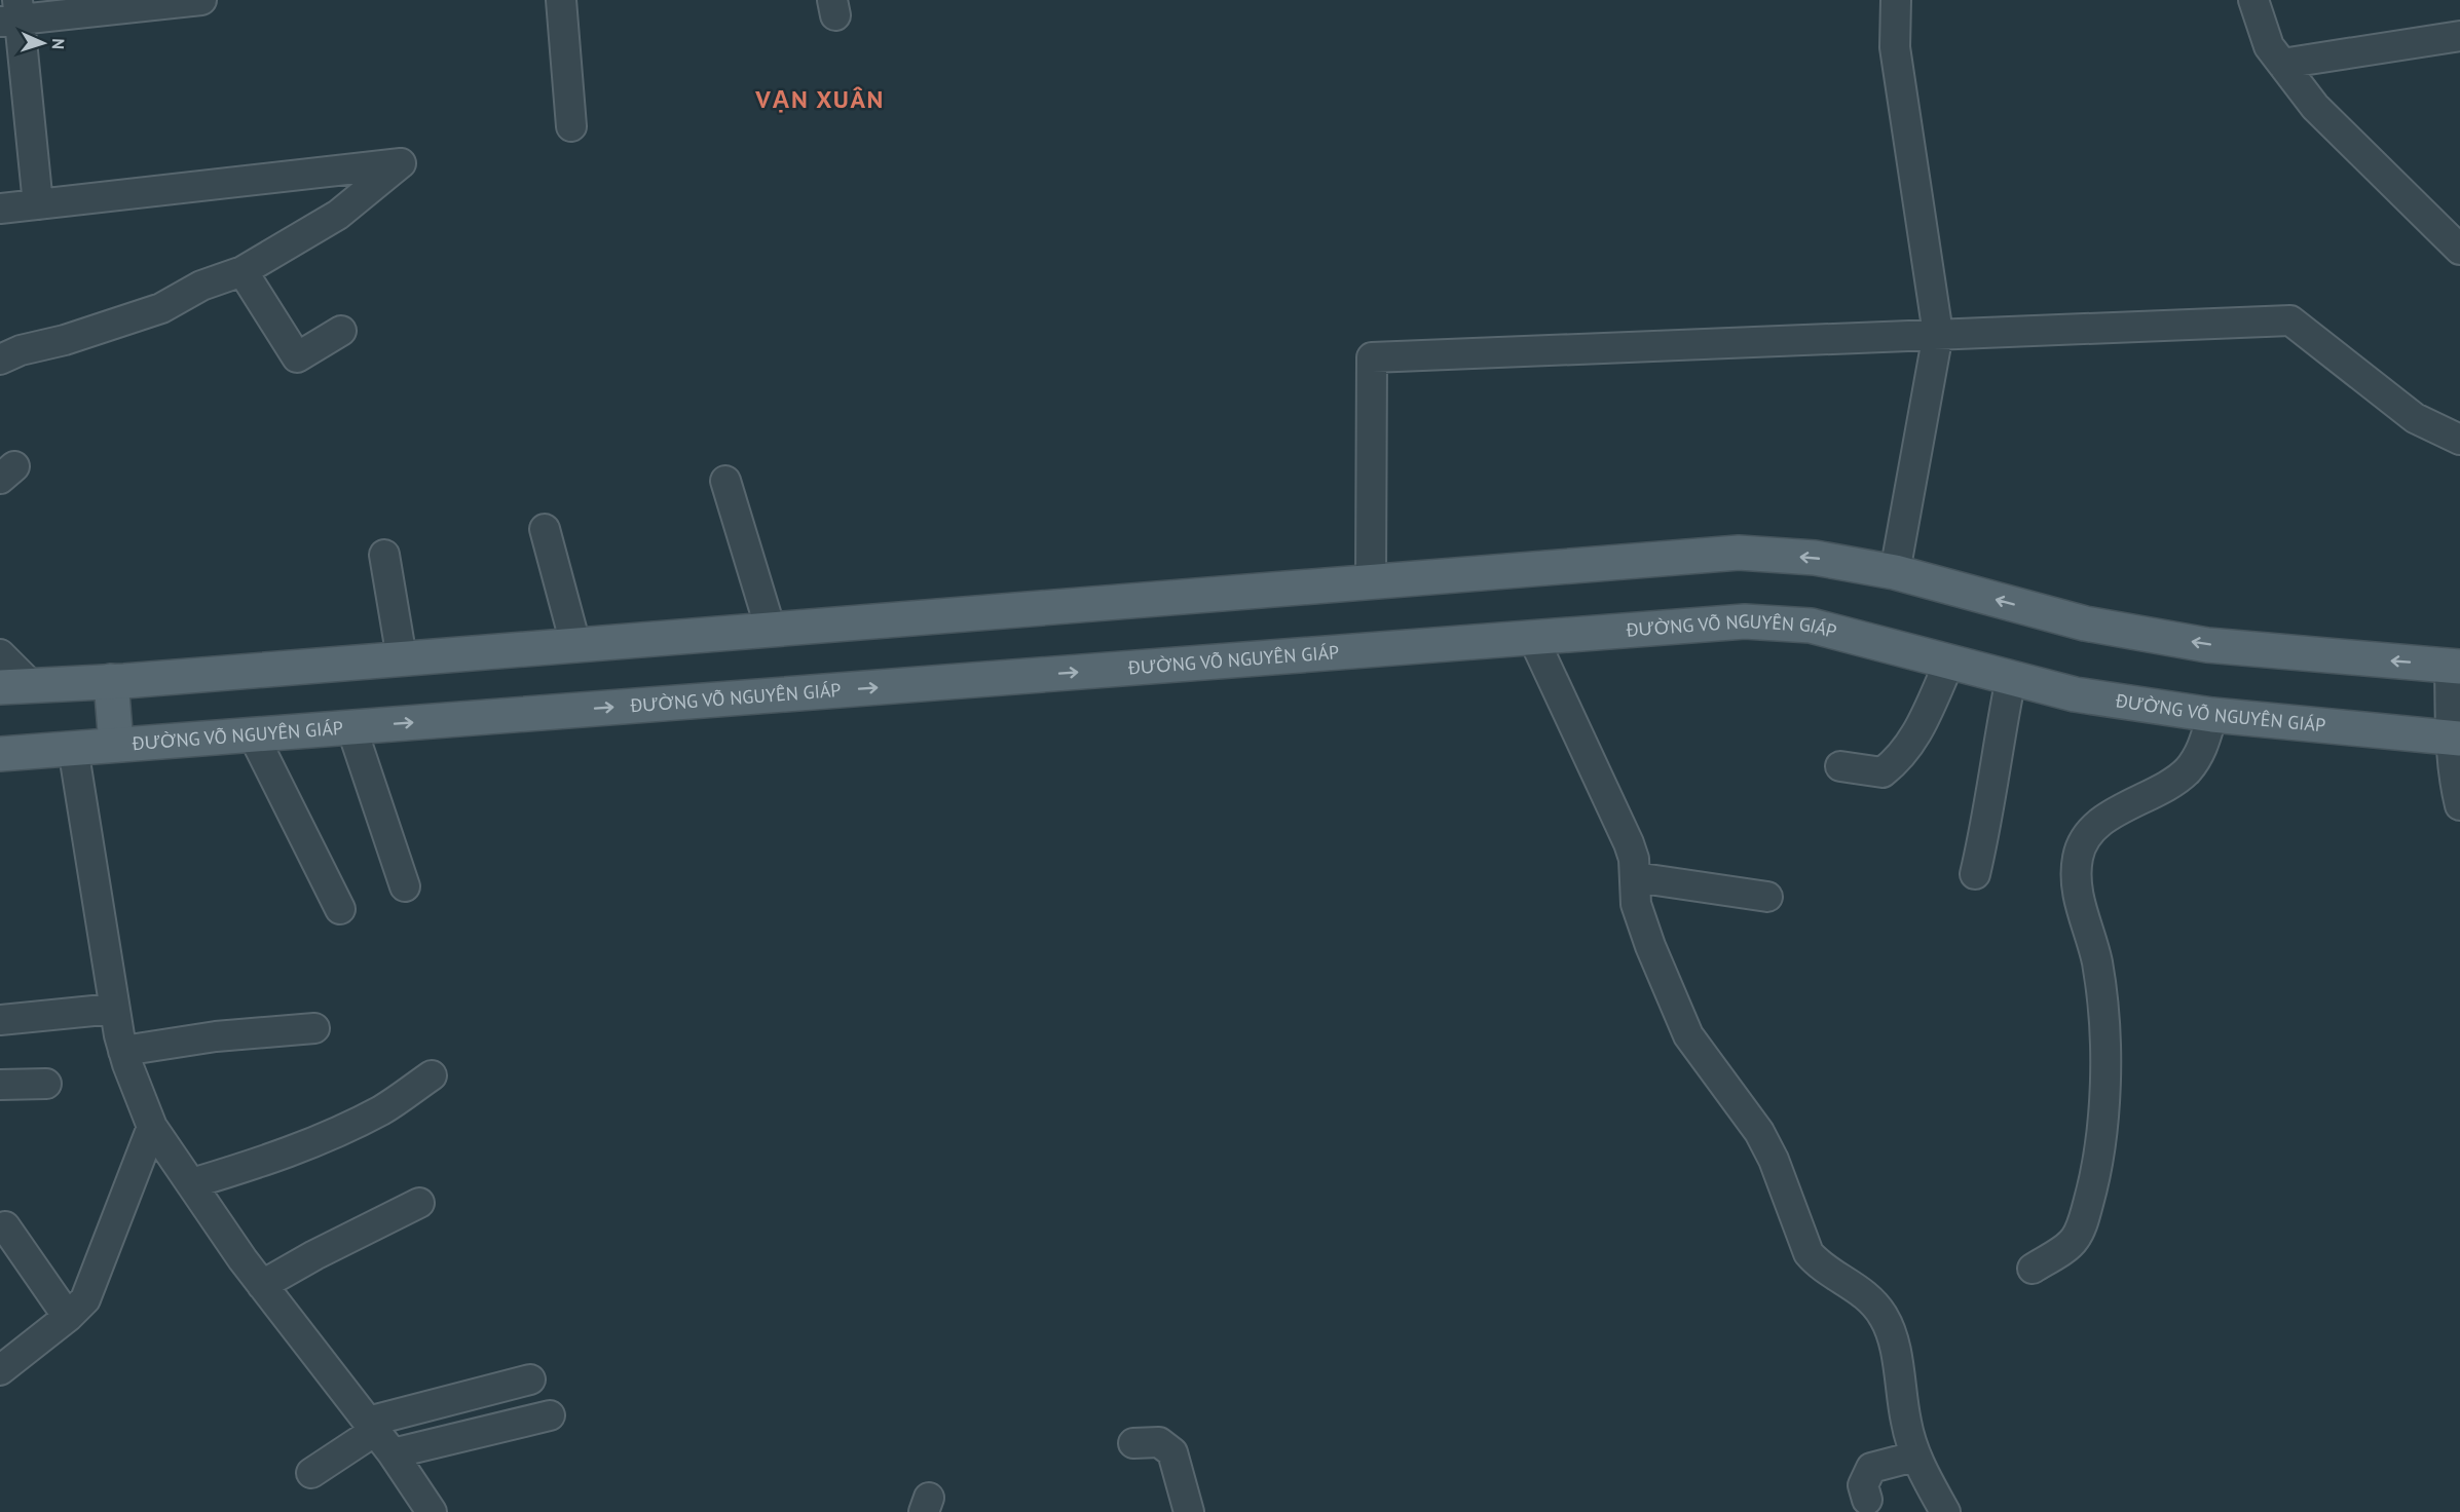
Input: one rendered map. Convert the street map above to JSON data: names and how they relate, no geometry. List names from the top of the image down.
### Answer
{
  "streets": {
    "main road": ["ĐƯỜNG VÕ NGUYÊN GIÁP"]
  },
  "districts": ["VẠN XUÂN"],
  "north": "right"
}
